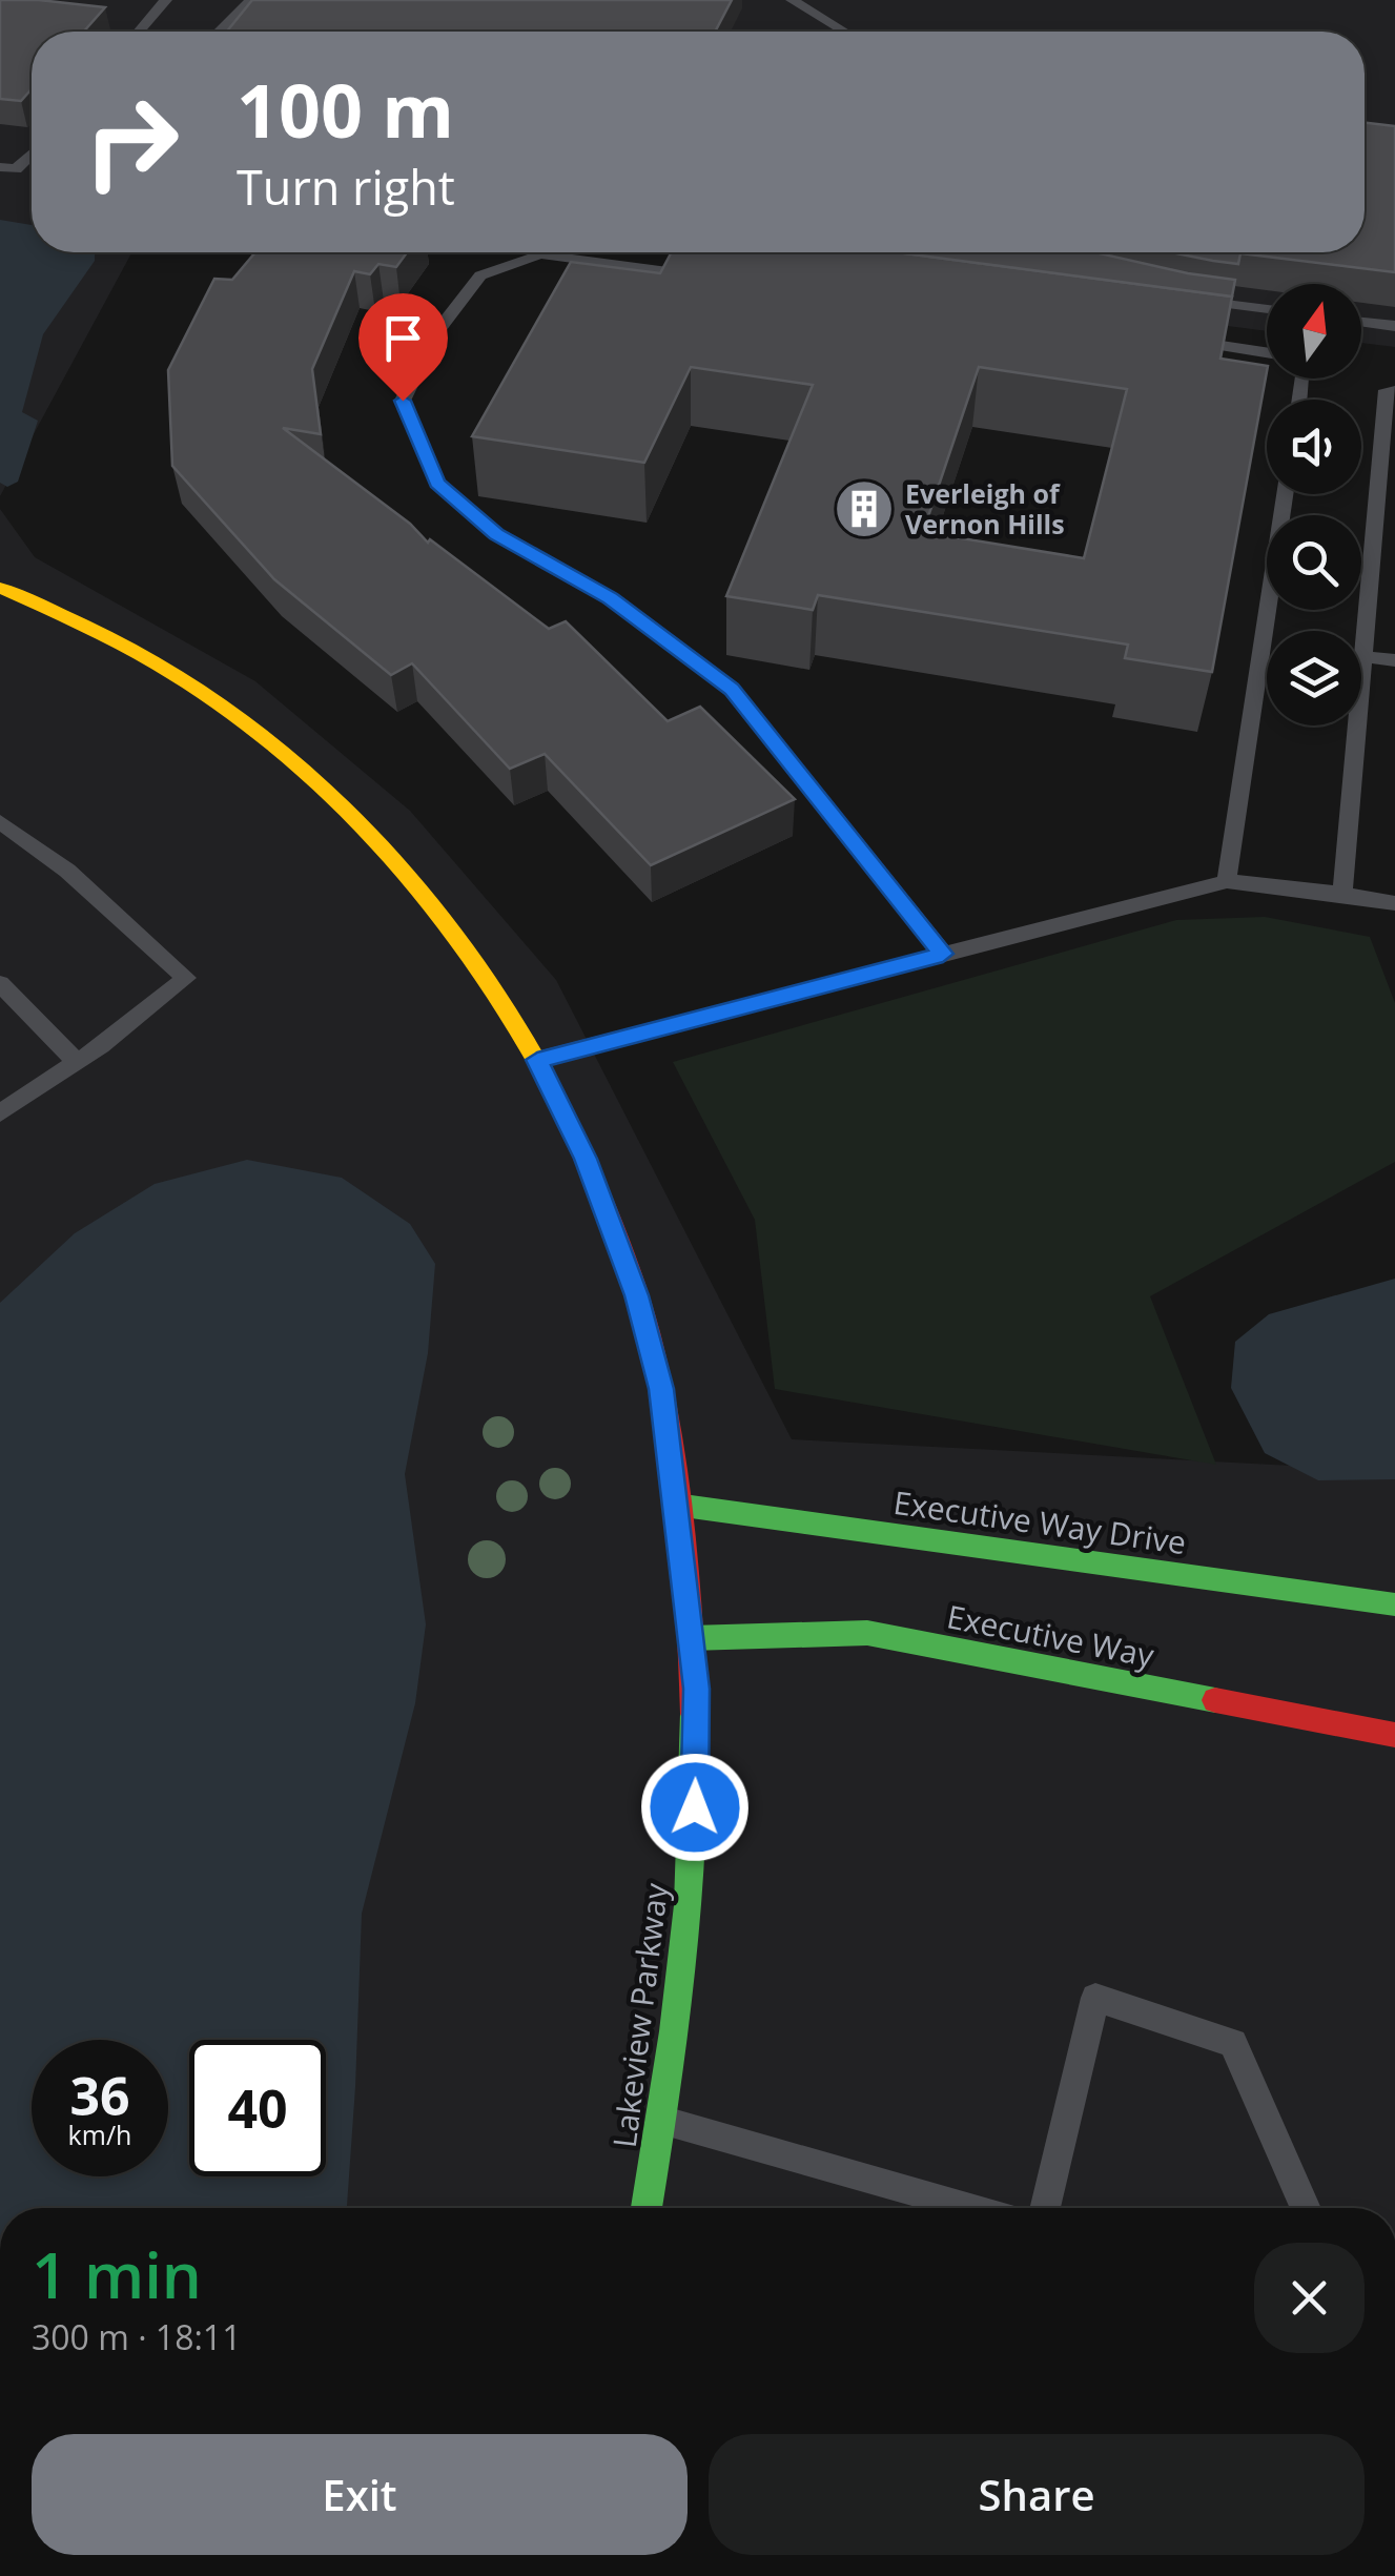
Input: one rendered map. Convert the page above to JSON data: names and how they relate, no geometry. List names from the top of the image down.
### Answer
{
  "streets": {
    "street": ["Executive Way Drive", "Executive Way", "Lakeview Parkway"]
  },
  "crossings": [
    ["Executive Way Drive", "Lakeview Parkway"],
    ["Executive Way", "Lakeview Parkway"]
  ],
  "places": {
    "building": ["Everleigh of Vernon Hills"]
  },
  "north": "top",
  "page": {
    "turn": ["100 m", "Turn right"],
    "speed": "36 km/h",
    "limit": "40",
    "heading": ["1 min", "300 m · 18:11"],
    "buttons": ["Exit", "Share"]
  }
}
